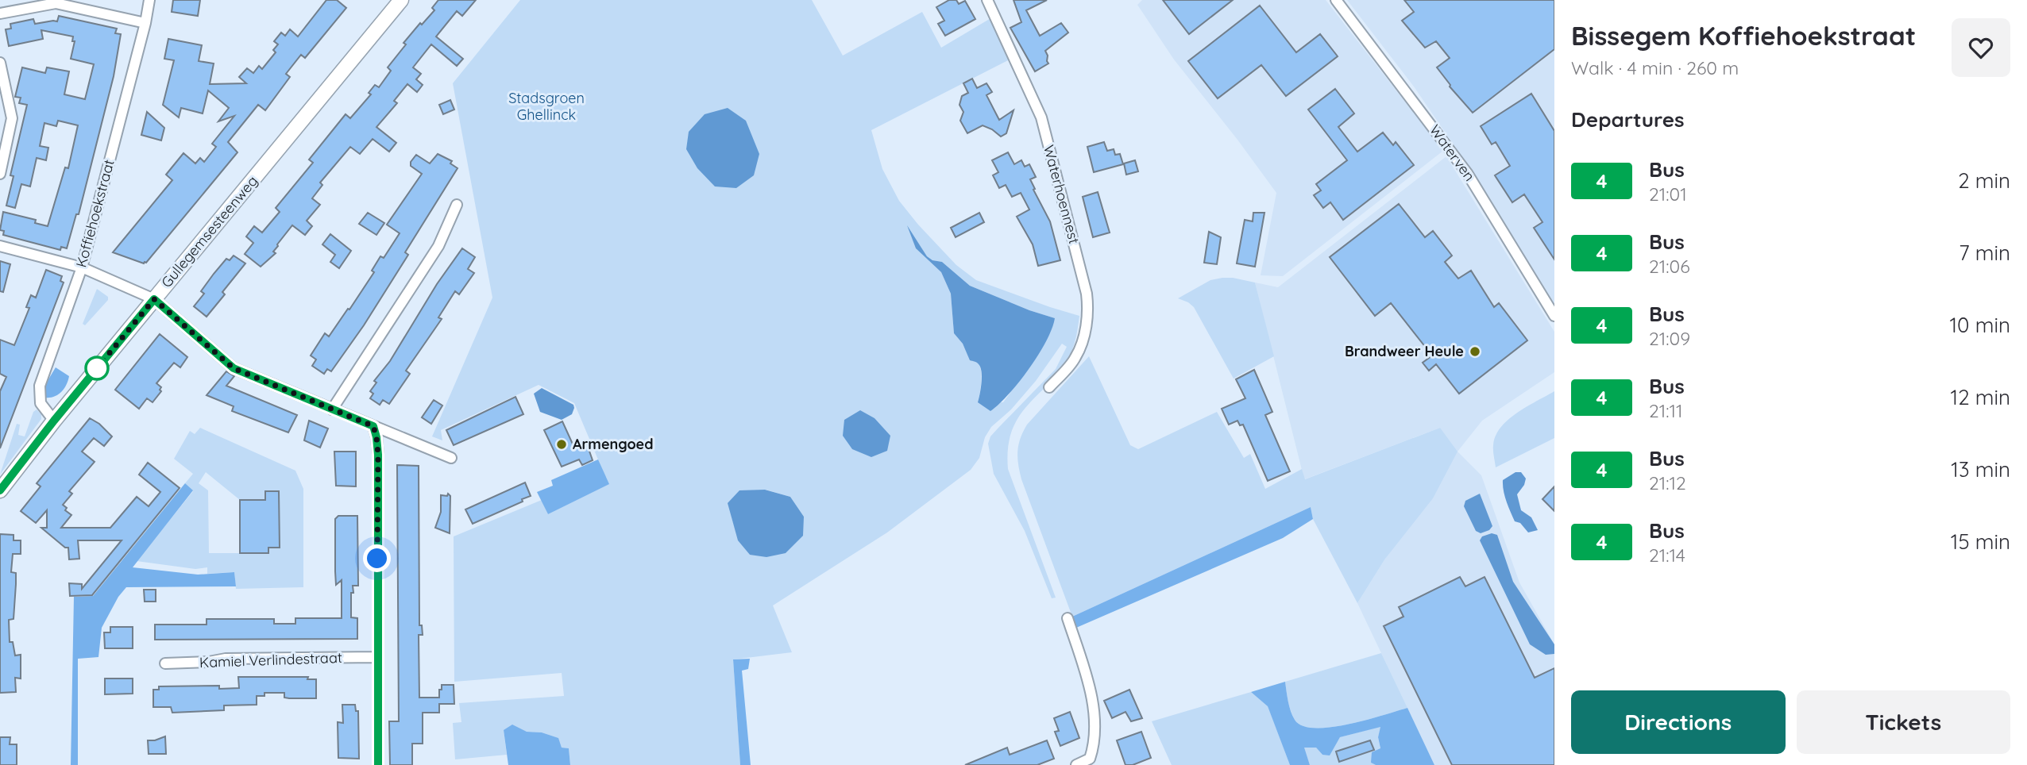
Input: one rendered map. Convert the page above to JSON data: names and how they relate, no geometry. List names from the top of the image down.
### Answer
{
  "streets": {
    "street": [
      "Waterven",
      "Waterhoennest",
      "Koffiehoekstraat",
      "Gullegemsesteenweg",
      "Kamiel Verlindestraat"
    ]
  },
  "crossings": [
    ["Koffiehoekstraat", "Gullegemsesteenweg"]
  ],
  "parks": ["Stadsgroen Ghellinck"],
  "places": ["Brandweer Heule", "Armengoed"],
  "lines": ["bus line 4"],
  "page": {
    "heading": [
      ["Bissegem Koffiehoekstraat", "Walk · 4 min · 260 m"],
      "Departures"
    ],
    "list": [
      {
        "mark": "4",
        "name": "Bus",
        "note": "21:01",
        "value": "2 min"
      },
      {
        "mark": "4",
        "name": "Bus",
        "note": "21:06",
        "value": "7 min"
      },
      {
        "mark": "4",
        "name": "Bus",
        "note": "21:09",
        "value": "10 min"
      },
      {
        "mark": "4",
        "name": "Bus",
        "note": "21:11",
        "value": "12 min"
      },
      {
        "mark": "4",
        "name": "Bus",
        "note": "21:12",
        "value": "13 min"
      },
      {
        "mark": "4",
        "name": "Bus",
        "note": "21:14",
        "value": "15 min"
      }
    ],
    "buttons": ["Directions", "Tickets"]
  }
}
